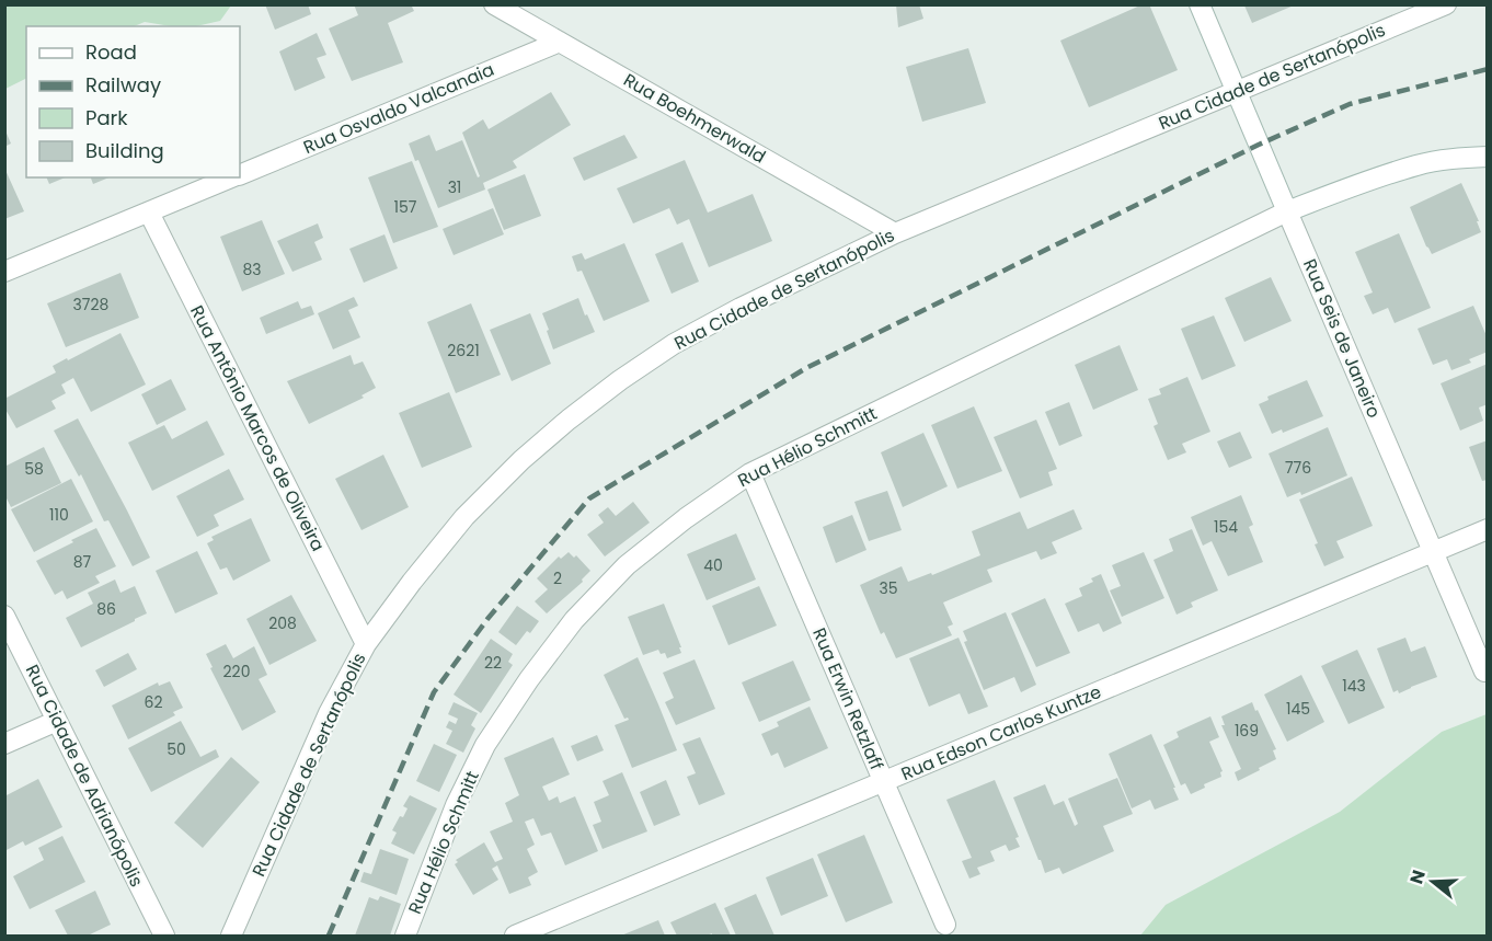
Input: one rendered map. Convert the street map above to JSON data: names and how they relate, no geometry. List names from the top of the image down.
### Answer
{
  "streets": {
    "street": [
      "Rua Cidade de Sertanópolis",
      "Rua Osvaldo Valcanaia",
      "Rua Boehmerwald",
      "Rua Seis de Janeiro",
      "Rua Antônio Marcos de Oliveira",
      "Rua Hélio Schmitt",
      "Rua Erwin Retzlaff",
      "Rua Edson Carlos Kuntze",
      "Rua Cidade de Adrianópolis"
    ]
  },
  "crossings": [
    ["Rua Cidade de Sertanópolis", "Rua Boehmerwald"],
    ["Rua Cidade de Sertanópolis", "Rua Seis de Janeiro"],
    ["Rua Cidade de Sertanópolis", "Rua Antônio Marcos de Oliveira"],
    ["Rua Osvaldo Valcanaia", "Rua Boehmerwald"],
    ["Rua Osvaldo Valcanaia", "Rua Antônio Marcos de Oliveira"],
    ["Rua Seis de Janeiro", "Rua Hélio Schmitt"],
    ["Rua Seis de Janeiro", "Rua Edson Carlos Kuntze"],
    ["Rua Hélio Schmitt", "Rua Erwin Retzlaff"],
    ["Rua Erwin Retzlaff", "Rua Edson Carlos Kuntze"]
  ],
  "house_numbers": [
    "31",
    "157",
    "83",
    "3728",
    "2621",
    "776",
    "58",
    "110",
    "154",
    "87",
    "40",
    "2",
    "35",
    "86",
    "208",
    "22",
    "220",
    "143",
    "62",
    "145",
    "169",
    "50"
  ],
  "legend": [
    "Road",
    "Railway",
    "Park",
    "Building"
  ],
  "north": "left"
}
